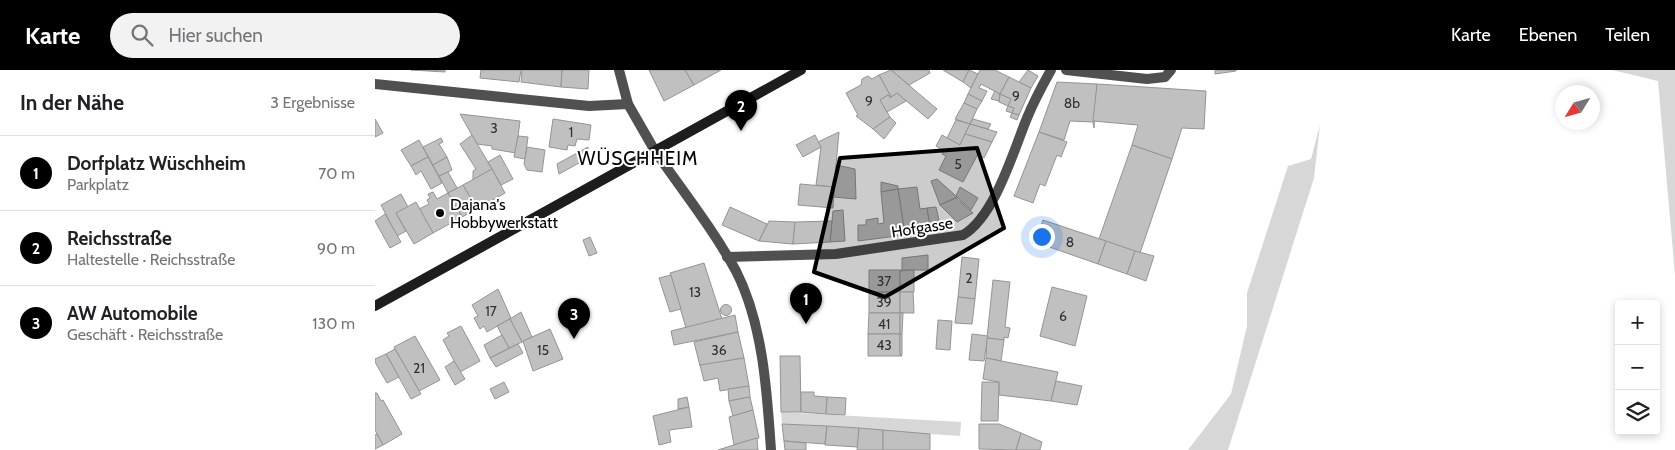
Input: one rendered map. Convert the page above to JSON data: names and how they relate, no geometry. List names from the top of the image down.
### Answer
{
  "streets": {
    "street": ["Hofgasse"]
  },
  "districts": ["WÜSCHHEIM"],
  "places": ["Dajana's Hobbywerkstatt"],
  "house_numbers": [
    "9",
    "9",
    "8b",
    "3",
    "1",
    "5",
    "8",
    "2",
    "37",
    "13",
    "39",
    "17",
    "6",
    "41",
    "43",
    "15",
    "36",
    "21"
  ],
  "north": "bottom left",
  "page": {
    "header": "Karte",
    "search": "Hier suchen",
    "nav": ["Karte", "Ebenen", "Teilen"],
    "heading": ["In der Nähe", "3 Ergebnisse"],
    "pins": ["2", "1", "3"],
    "list": [
      {
        "mark": "1",
        "name": "Dorfplatz Wüschheim",
        "note": "Parkplatz",
        "value": "70 m"
      },
      {
        "mark": "2",
        "name": "Reichsstraße",
        "note": "Haltestelle · Reichsstraße",
        "value": "90 m"
      },
      {
        "mark": "3",
        "name": "AW Automobile",
        "note": "Geschäft · Reichsstraße",
        "value": "130 m"
      }
    ],
    "map_buttons": ["+", "−"]
  }
}
